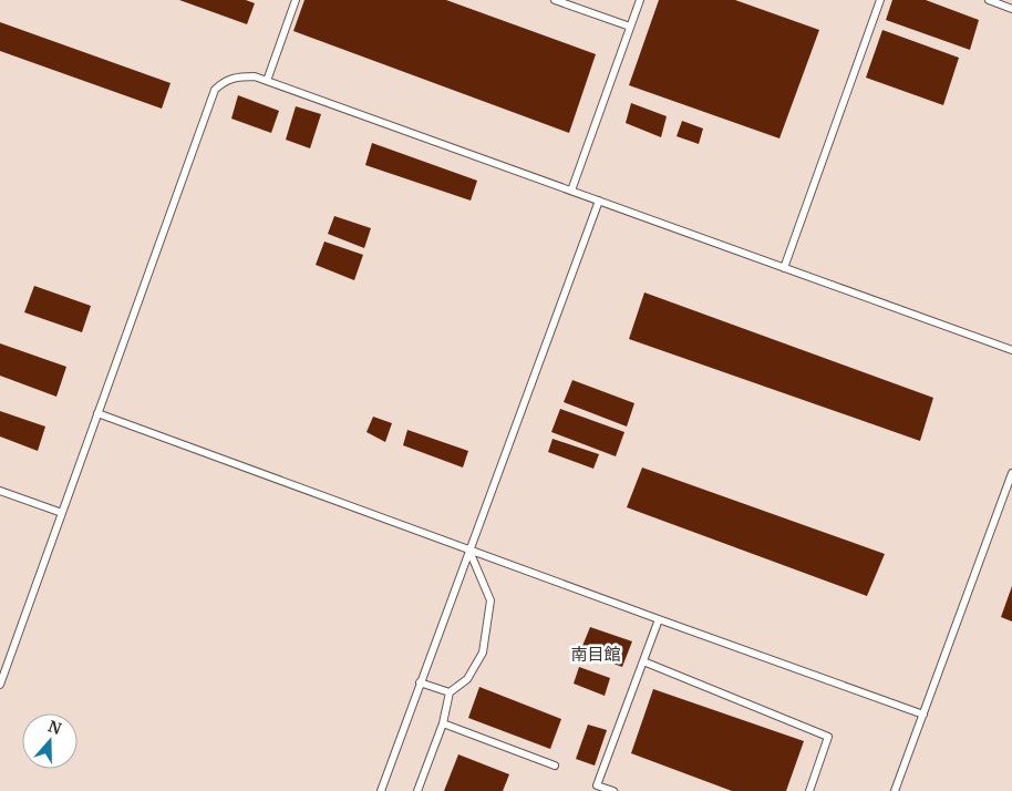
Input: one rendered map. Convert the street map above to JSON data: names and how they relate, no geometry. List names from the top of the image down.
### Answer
{
  "districts": ["南目館"],
  "north": "top"
}
